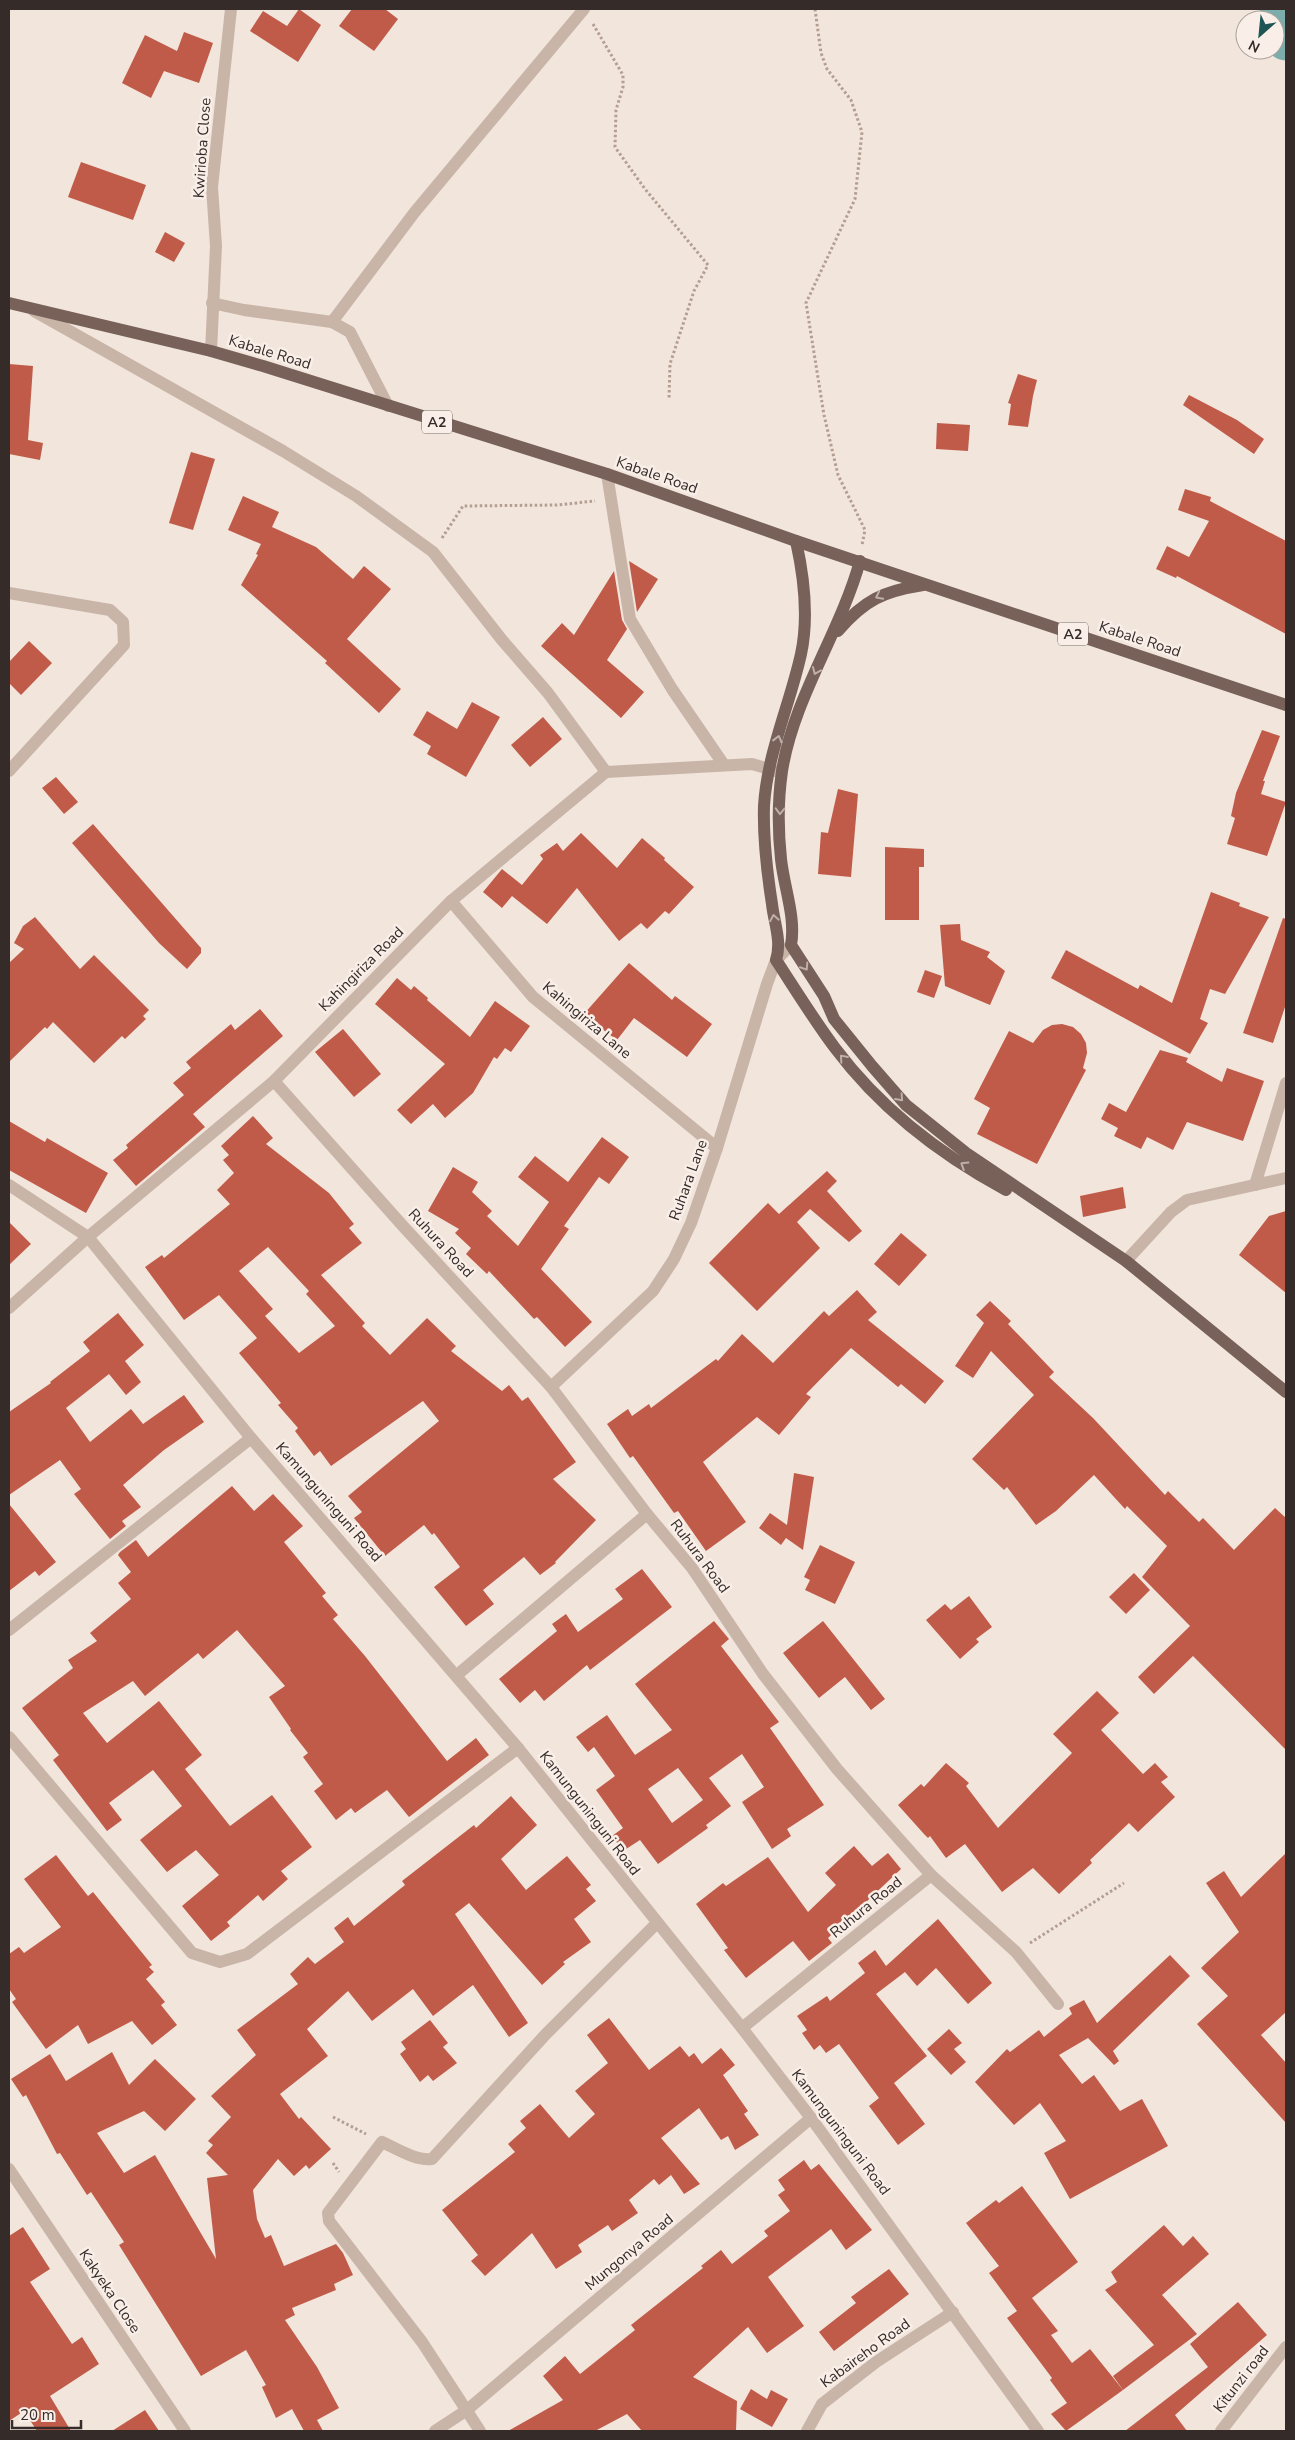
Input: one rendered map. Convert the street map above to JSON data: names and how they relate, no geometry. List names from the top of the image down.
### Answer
{
  "streets": {
    "main road": ["Kabale Road", "A2"],
    "street": [
      "Kwirioba Close",
      "Kahingiriza Road",
      "Kahingiriza Lane",
      "Ruhara Lane",
      "Ruhura Road",
      "Kamunguninguni Road",
      "Mungonya Road",
      "Kakyeka Close",
      "Kabaireho Road",
      "Kitunzi road"
    ]
  },
  "crossings": [
    ["Kwirioba Close", "Kabale Road"],
    ["Kahingiriza Road", "Kahingiriza Lane"],
    ["Kahingiriza Road", "Ruhura Road"],
    ["Kahingiriza Road", "Kamunguninguni Road"],
    ["Kahingiriza Lane", "Ruhara Lane"],
    ["Ruhara Lane", "Ruhura Road"],
    ["Ruhura Road", "Kamunguninguni Road"],
    ["Kamunguninguni Road", "Mungonya Road"],
    ["Kamunguninguni Road", "Kabaireho Road"]
  ],
  "scale_bar": "20 m",
  "north": "bottom left"
}
